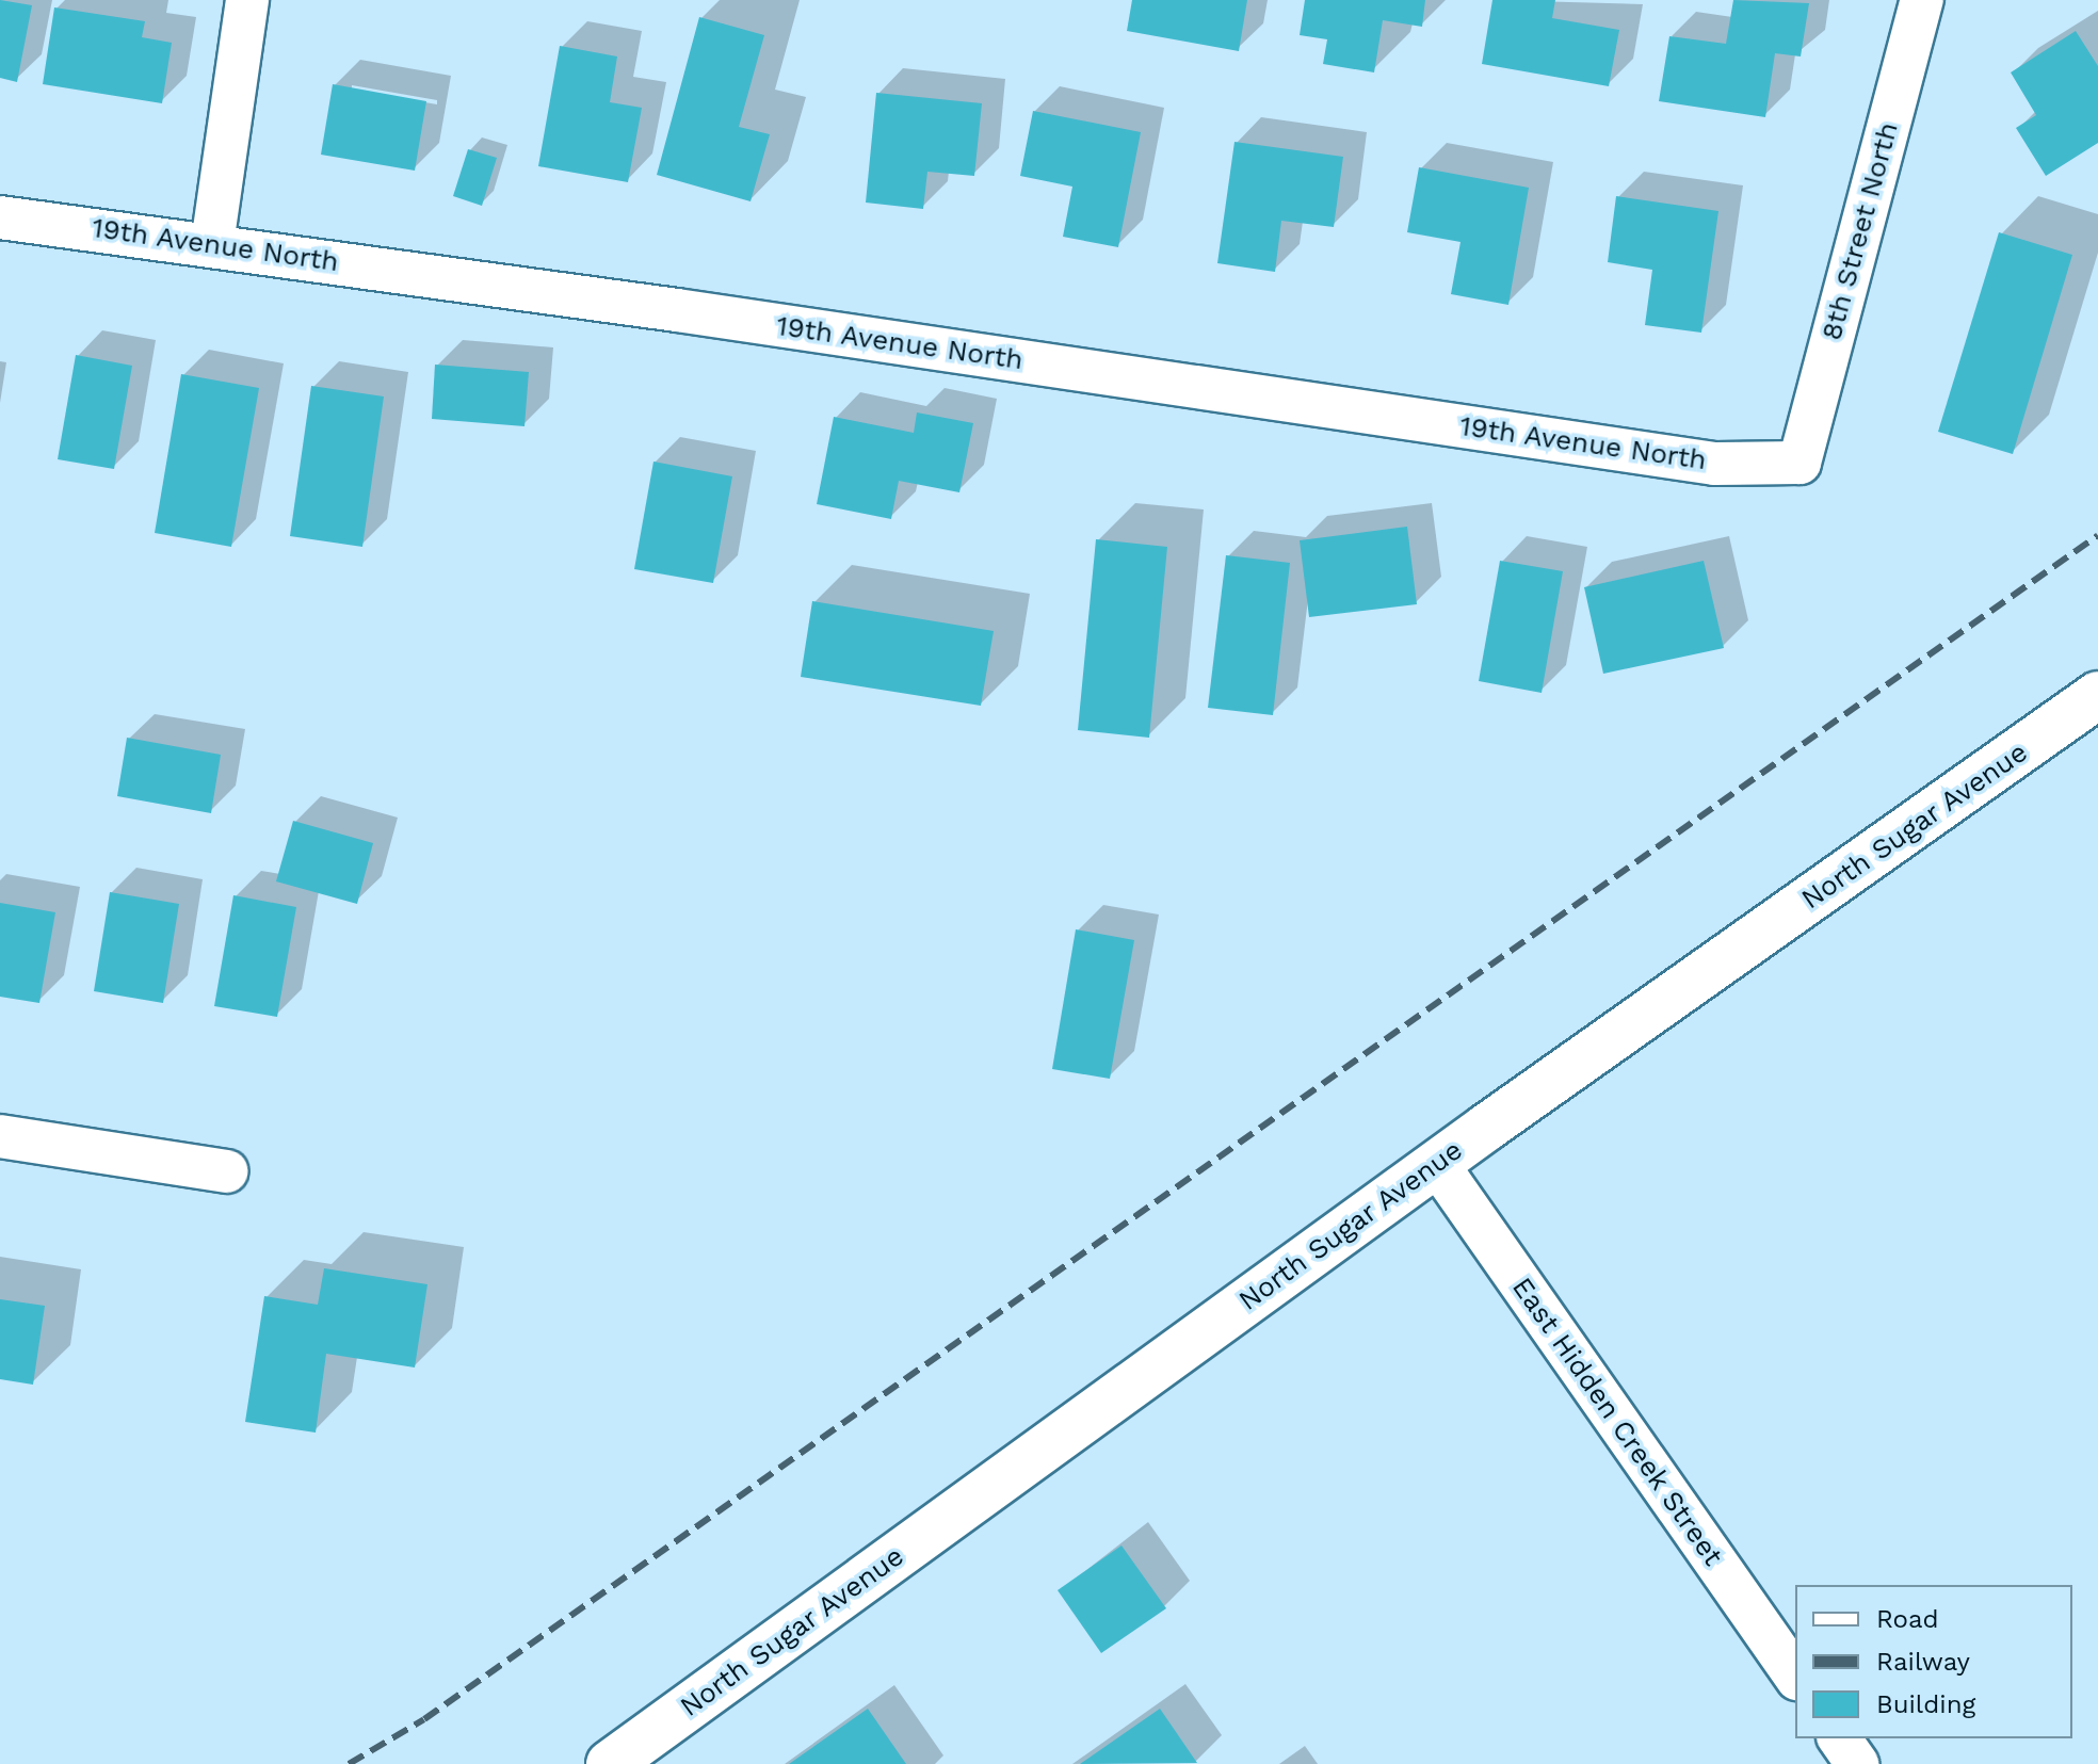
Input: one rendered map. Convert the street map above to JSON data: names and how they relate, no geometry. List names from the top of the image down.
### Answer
{
  "streets": {
    "street": [
      "8th Street North",
      "19th Avenue North",
      "North Sugar Avenue",
      "East Hidden Creek Street"
    ]
  },
  "crossings": [
    ["8th Street North", "19th Avenue North"],
    ["North Sugar Avenue", "East Hidden Creek Street"]
  ],
  "legend": ["Road", "Railway", "Building"]
}
